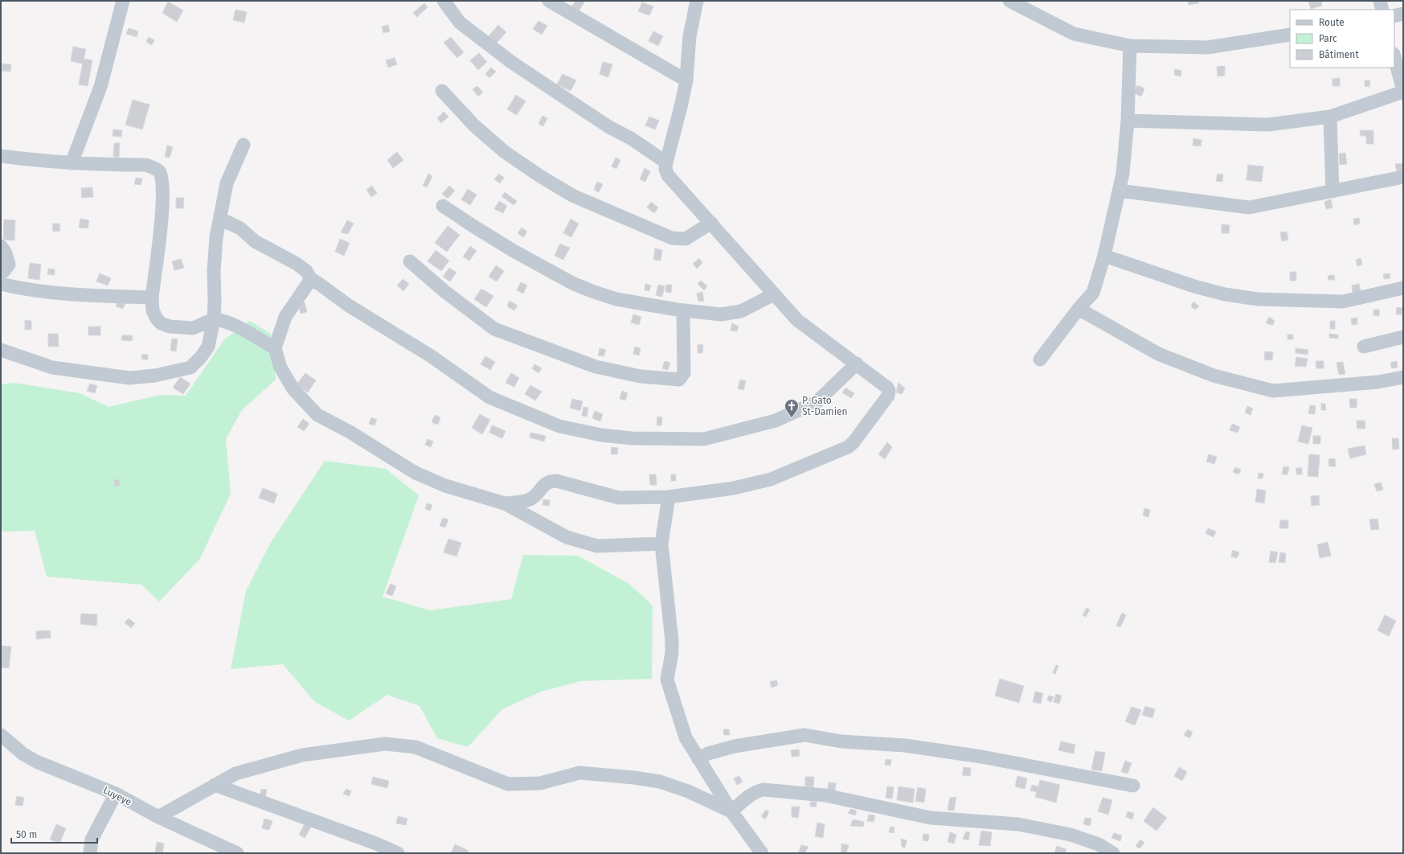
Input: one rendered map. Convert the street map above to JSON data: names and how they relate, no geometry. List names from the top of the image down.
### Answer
{
  "streets": {
    "street": ["Luyeye"]
  },
  "places": {
    "church": ["P. Gato St-Damien"]
  },
  "legend": ["Route", "Parc", "Bâtiment"],
  "scale_bar": "50 m"
}
